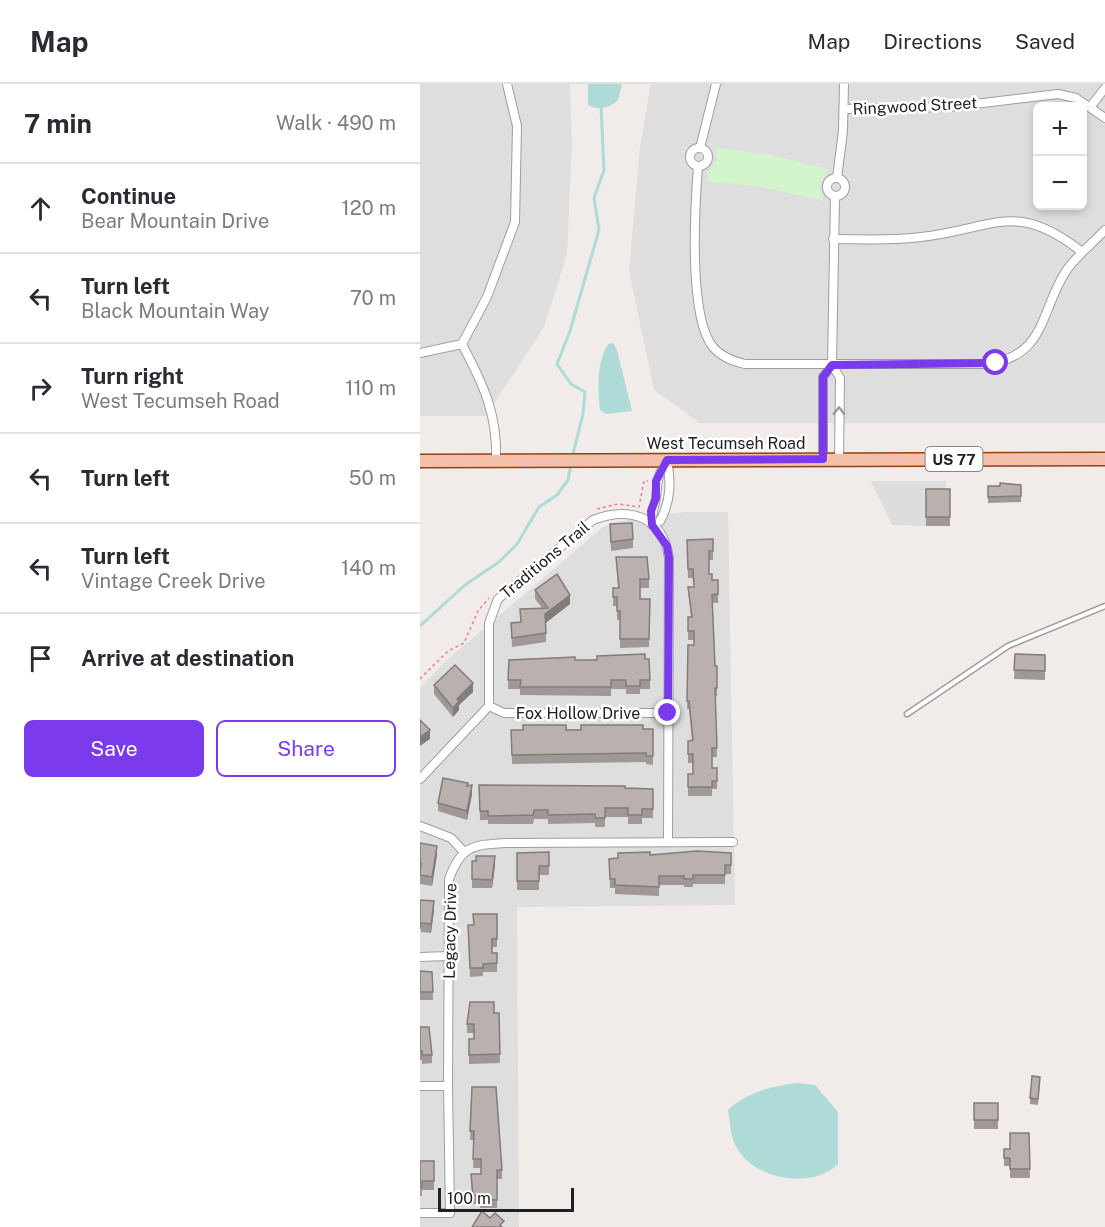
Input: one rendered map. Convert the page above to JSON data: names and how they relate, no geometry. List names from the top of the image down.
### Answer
{
  "streets": {
    "main road": ["West Tecumseh Road", "US 77"],
    "street": [
      "Ringwood Street",
      "Traditions Trail",
      "Fox Hollow Drive",
      "Legacy Drive"
    ]
  },
  "crossings": [
    ["Traditions Trail", "Fox Hollow Drive"]
  ],
  "scale_bar": "100 m",
  "page": {
    "header": "Map",
    "nav": ["Map", "Directions", "Saved"],
    "heading": ["7 min", "Walk · 490 m"],
    "map_buttons": ["+", "−"],
    "list": [
      ["Continue", "Bear Mountain Drive", "120 m"],
      ["Turn left", "Black Mountain Way", "70 m"],
      ["Turn right", "West Tecumseh Road", "110 m"],
      ["Turn left", "50 m"],
      ["Turn left", "Vintage Creek Drive", "140 m"],
      "Arrive at destination"
    ],
    "buttons": ["Save", "Share"],
    "scale": "100 m"
  }
}
